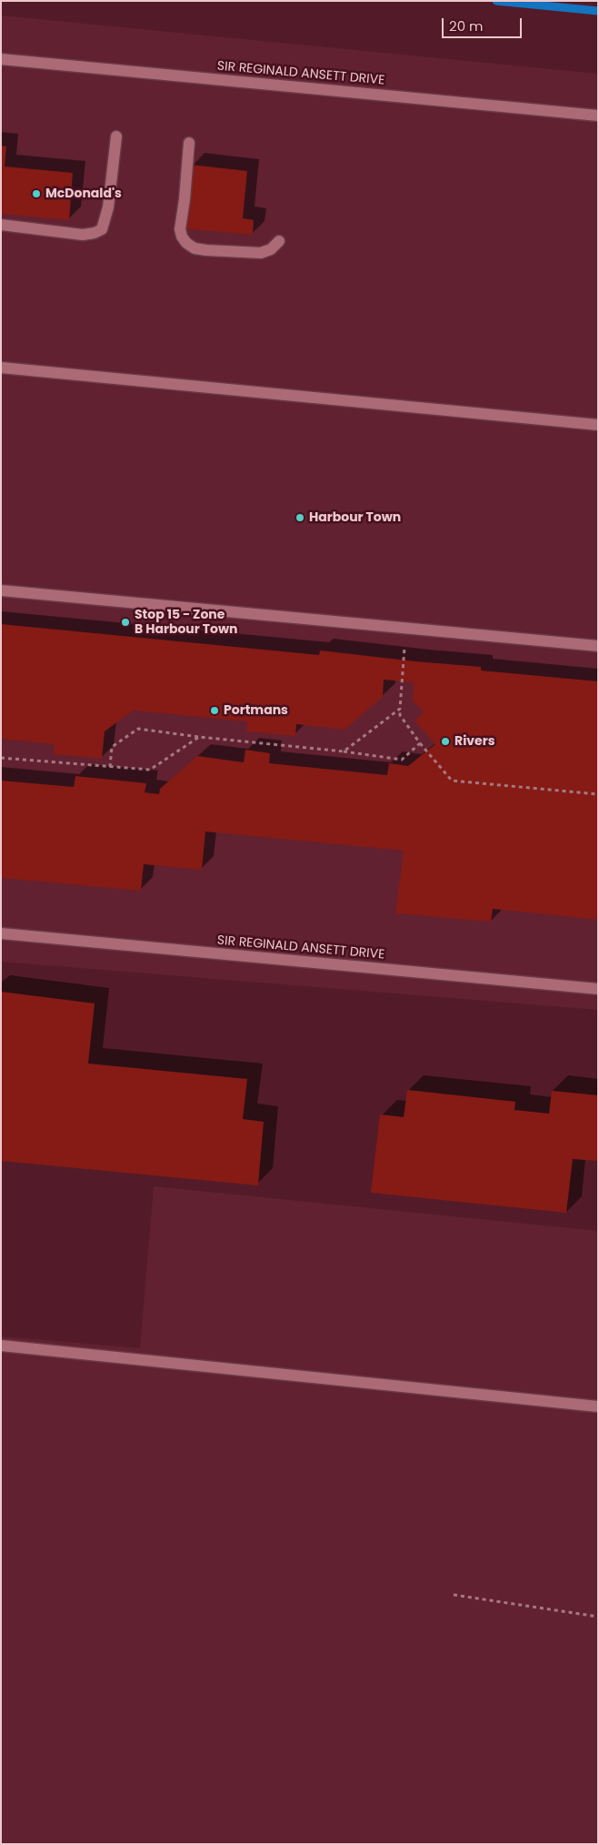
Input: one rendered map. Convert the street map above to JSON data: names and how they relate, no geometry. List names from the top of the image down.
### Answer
{
  "streets": {
    "lane": ["SIR REGINALD ANSETT DRIVE"]
  },
  "places": [
    "McDonald's",
    "Harbour Town",
    "Stop 15 - Zone B Harbour Town",
    "Portmans",
    "Rivers"
  ],
  "scale_bar": "20 m"
}
